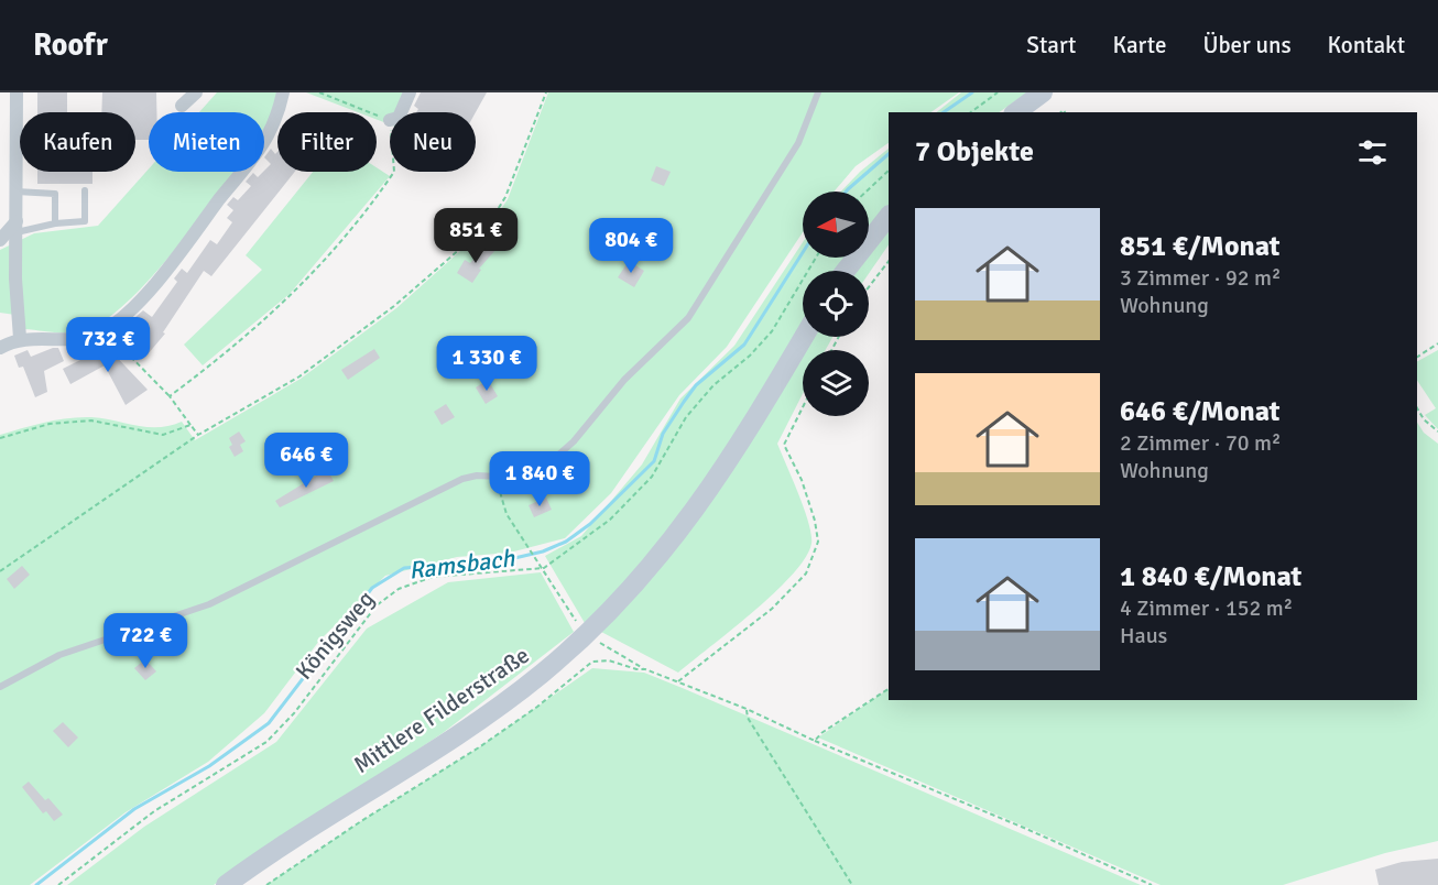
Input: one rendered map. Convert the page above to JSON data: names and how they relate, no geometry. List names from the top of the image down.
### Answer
{
  "streets": {
    "main road": ["Mittlere Filderstraße"],
    "path": ["Königsweg"]
  },
  "water": ["Ramsbach"],
  "north": "left",
  "page": {
    "header": "Roofr",
    "nav": [
      "Start",
      "Karte",
      "Über uns",
      "Kontakt"
    ],
    "chip": [
      "Kaufen",
      "Mieten",
      "Filter",
      "Neu"
    ],
    "heading": "7 Objekte",
    "list": [
      {
        "name": "851 €/Monat",
        "note": "3 Zimmer · 92 m² · Wohnung"
      },
      {
        "name": "646 €/Monat",
        "note": "2 Zimmer · 70 m² · Wohnung"
      },
      {
        "name": "1 840 €/Monat",
        "note": "4 Zimmer · 152 m² · Haus"
      }
    ],
    "price": [
      "851 €",
      "804 €",
      "732 €",
      "1 330 €",
      "646 €",
      "1 840 €",
      "722 €"
    ]
  }
}
